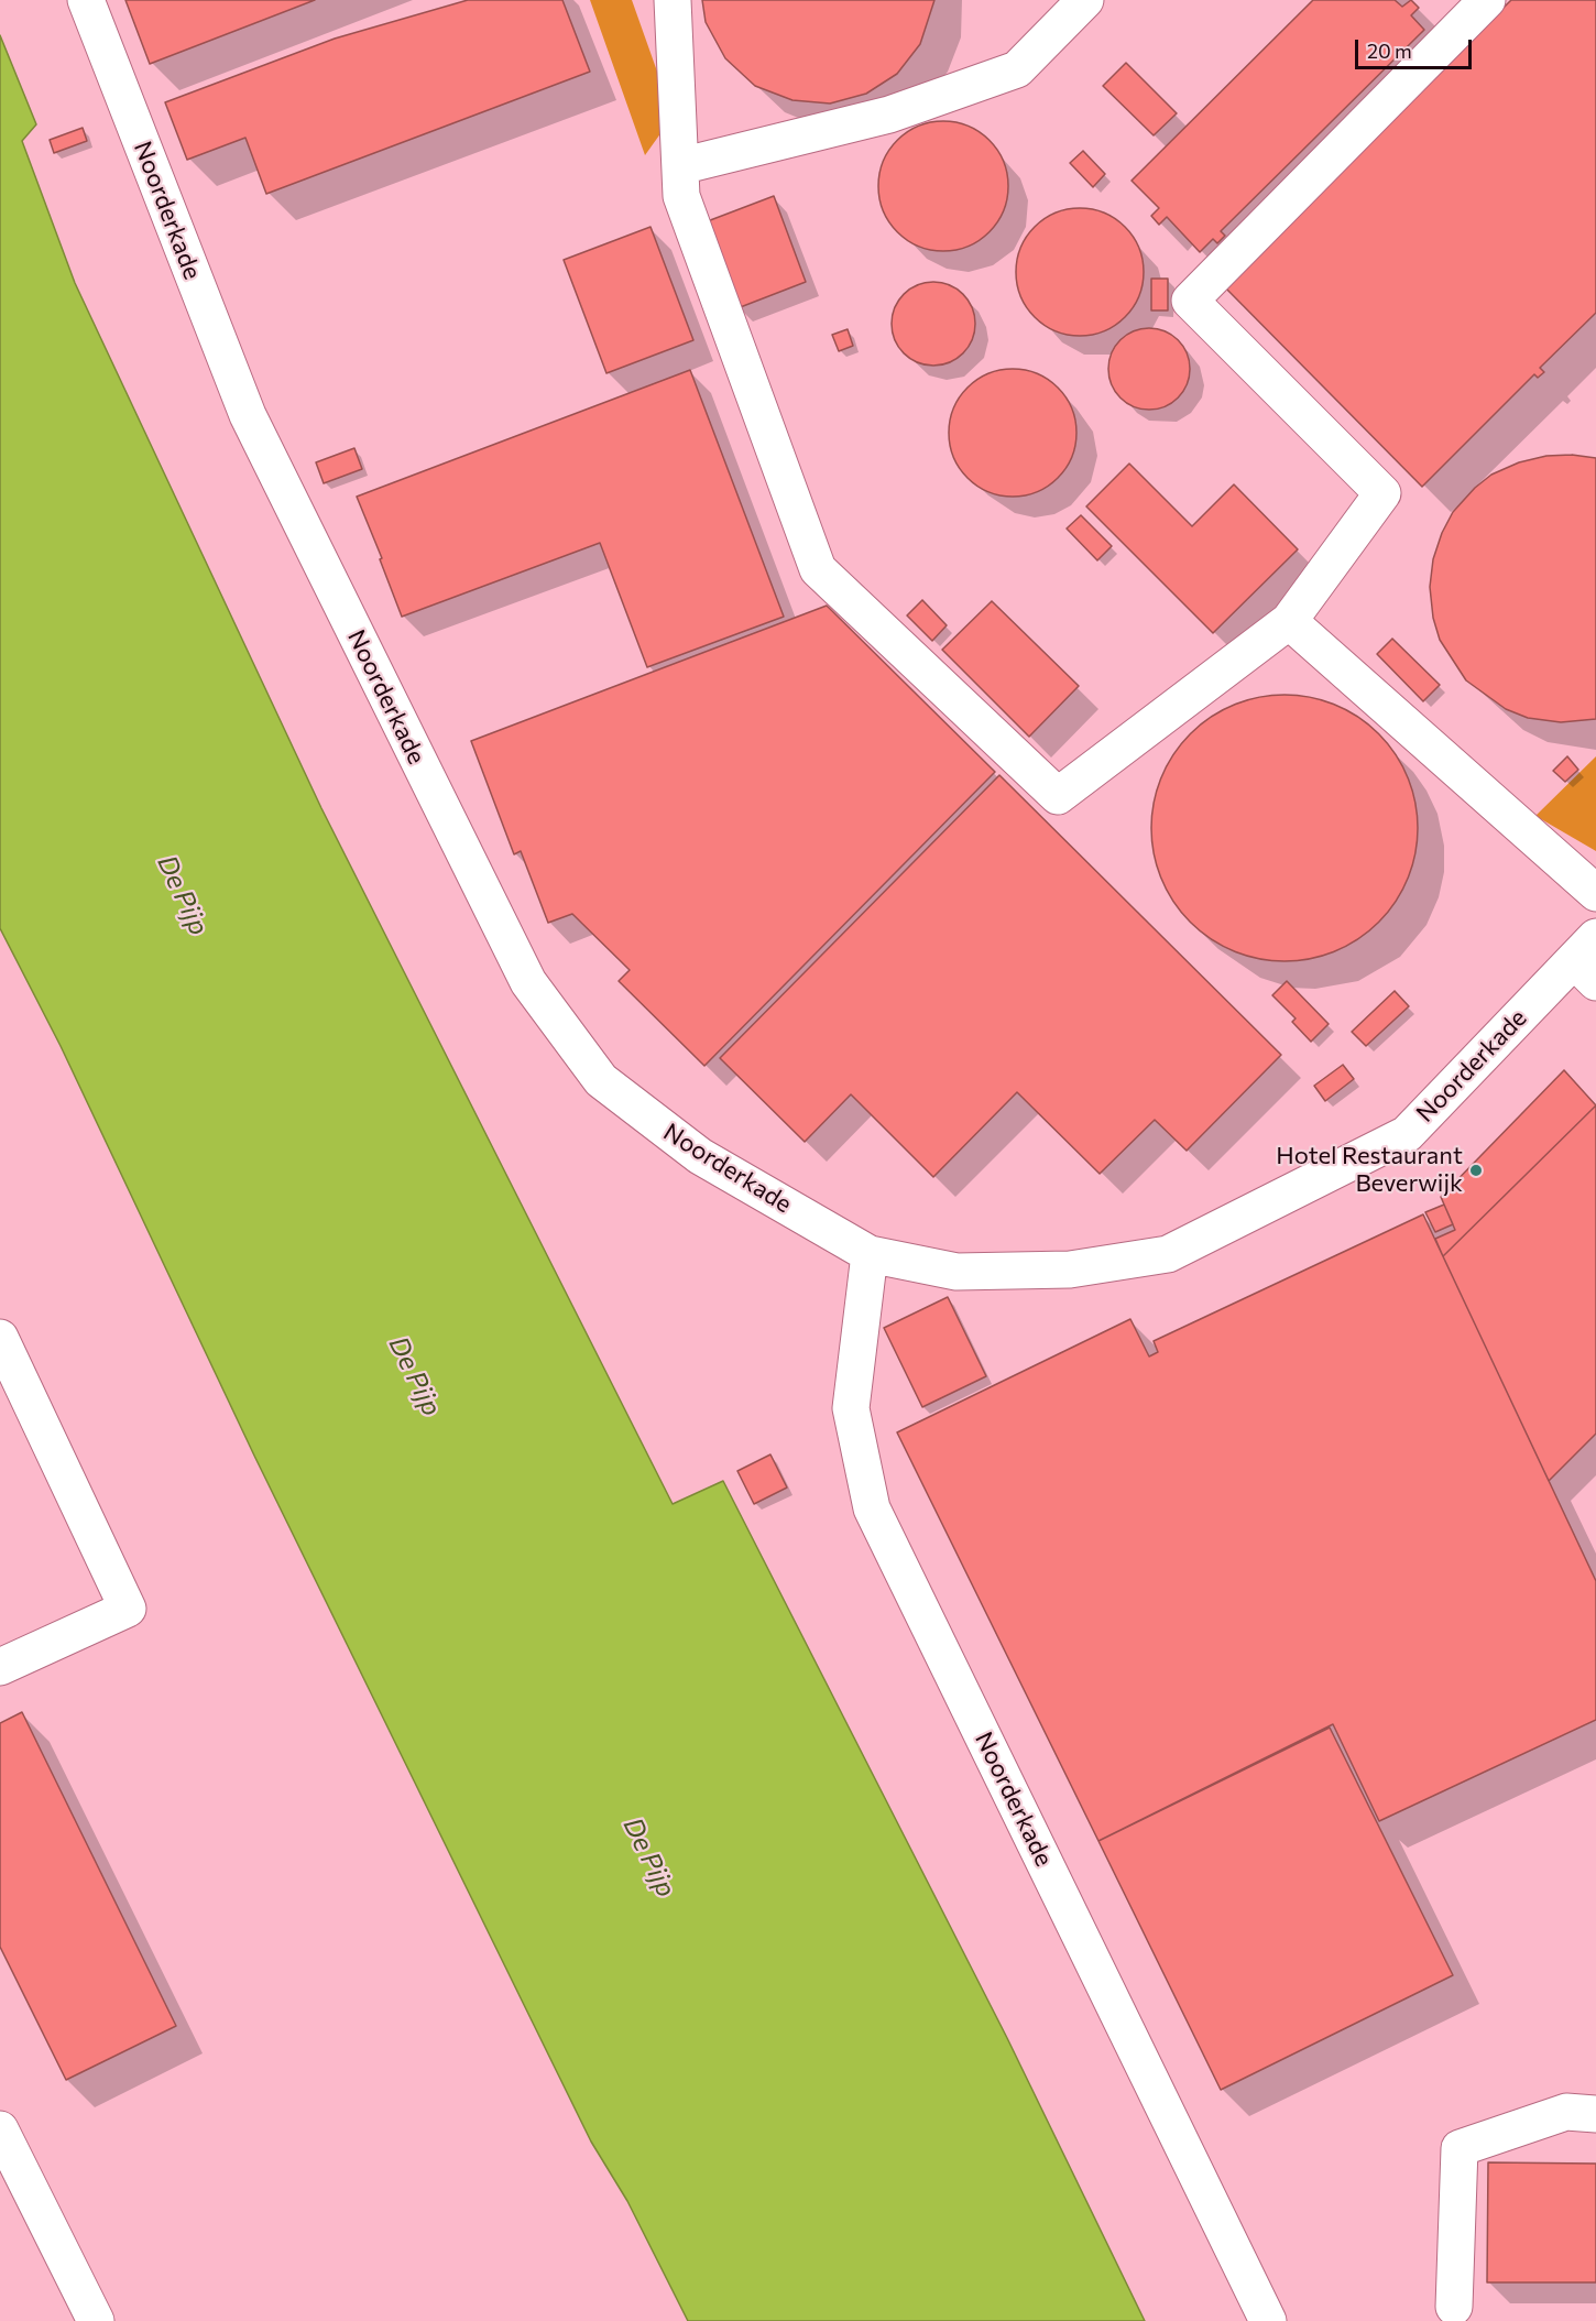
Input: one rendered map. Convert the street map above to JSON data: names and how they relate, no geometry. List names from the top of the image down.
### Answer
{
  "streets": {
    "street": ["Noorderkade"]
  },
  "water": ["De Pijp"],
  "places": ["Hotel Restaurant Beverwijk"],
  "scale_bar": "20 m"
}
